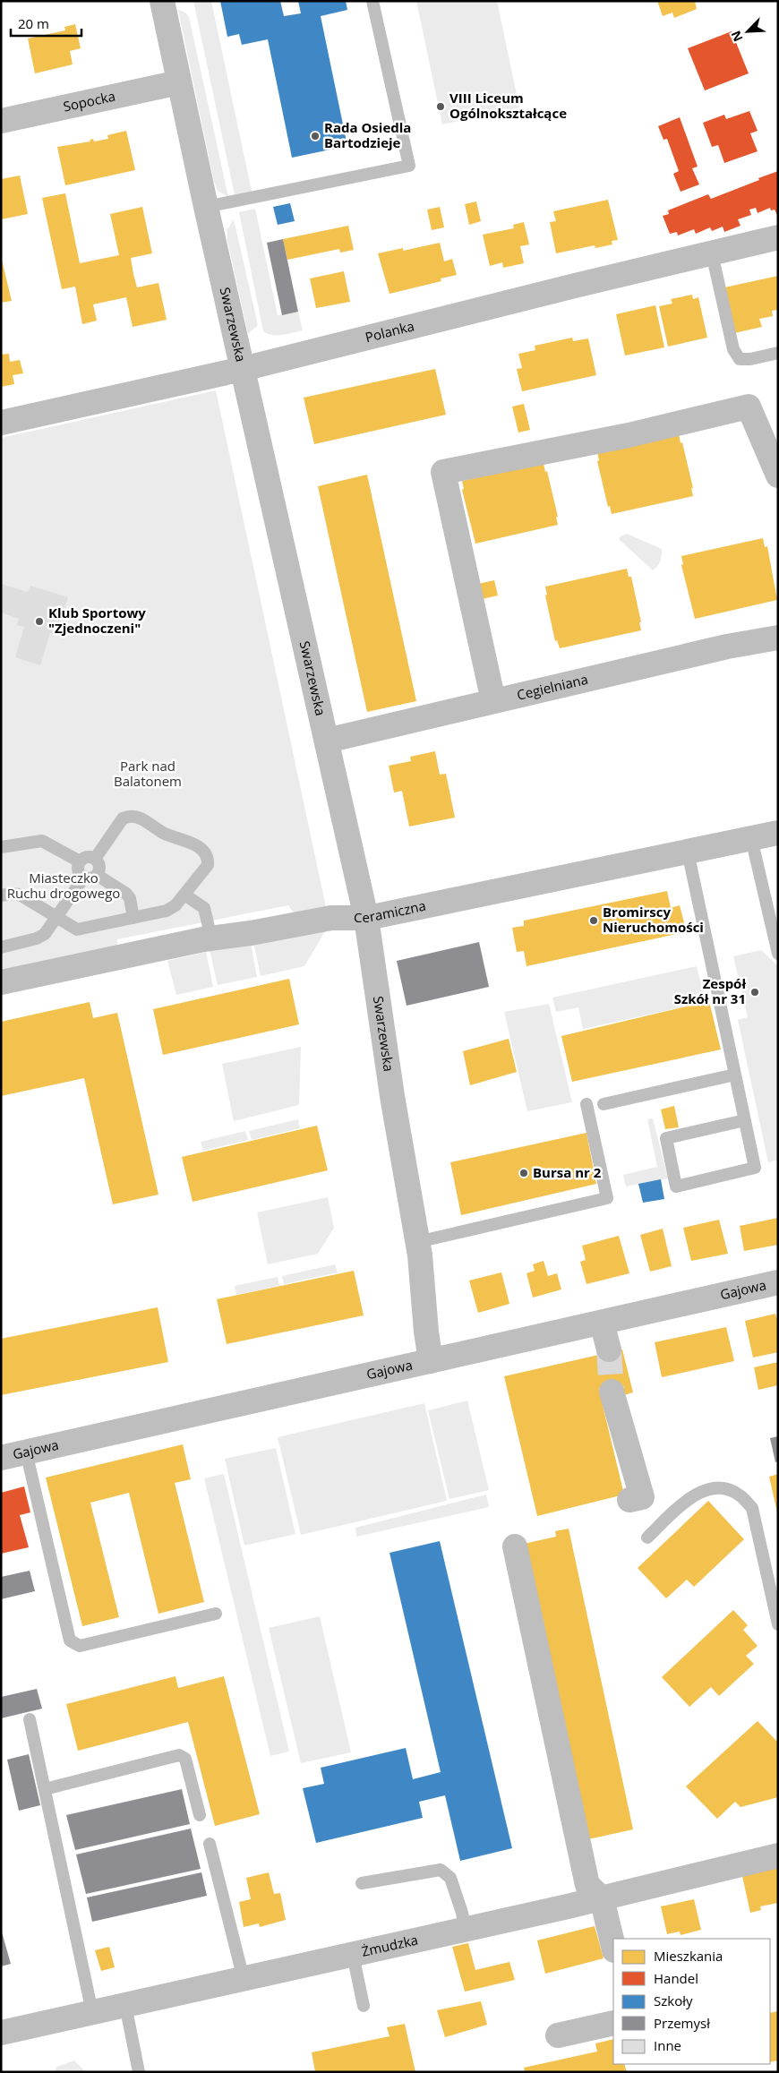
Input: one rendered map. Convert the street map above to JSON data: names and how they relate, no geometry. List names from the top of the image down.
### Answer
{
  "streets": {
    "street": [
      "Sopocka",
      "Swarzewska",
      "Polanka",
      "Cegielniana",
      "Ceramiczna",
      "Gajowa",
      "Żmudzka"
    ]
  },
  "crossings": [
    ["Sopocka", "Swarzewska"],
    ["Swarzewska", "Polanka"],
    ["Swarzewska", "Cegielniana"],
    ["Swarzewska", "Ceramiczna"],
    ["Swarzewska", "Gajowa"]
  ],
  "parks": ["Park nad Balatonem", "Miasteczko Ruchu drogowego"],
  "places": [
    "VIII Liceum Ogólnokształcące",
    "Rada Osiedla Bartodzieje",
    "Klub Sportowy \"Zjednoczeni\"",
    "Bromirscy Nieruchomości",
    "Zespół Szkół nr 31",
    "Bursa nr 2"
  ],
  "legend": [
    "Mieszkania",
    "Handel",
    "Szkoły",
    "Przemysł",
    "Inne"
  ],
  "scale_bar": "20 m",
  "north": "bottom left"
}
